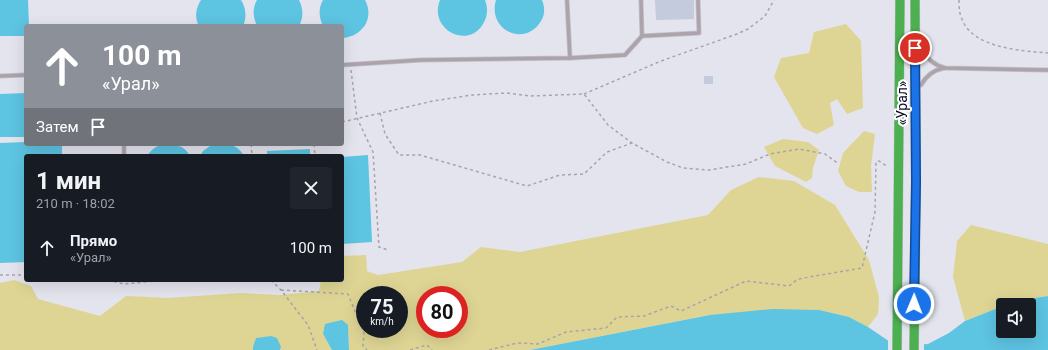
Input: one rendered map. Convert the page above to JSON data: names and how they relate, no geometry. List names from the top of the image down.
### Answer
{
  "streets": {
    "highway": ["«Урал»"]
  },
  "page": {
    "turn": ["100 m", "«Урал»"],
    "then": "Затем",
    "heading": ["1 мин", "210 m · 18:02"],
    "list": [
      {
        "name": "Прямо",
        "note": "«Урал»",
        "value": "100 m"
      }
    ],
    "speed": "75 km/h",
    "limit": "80"
  }
}
